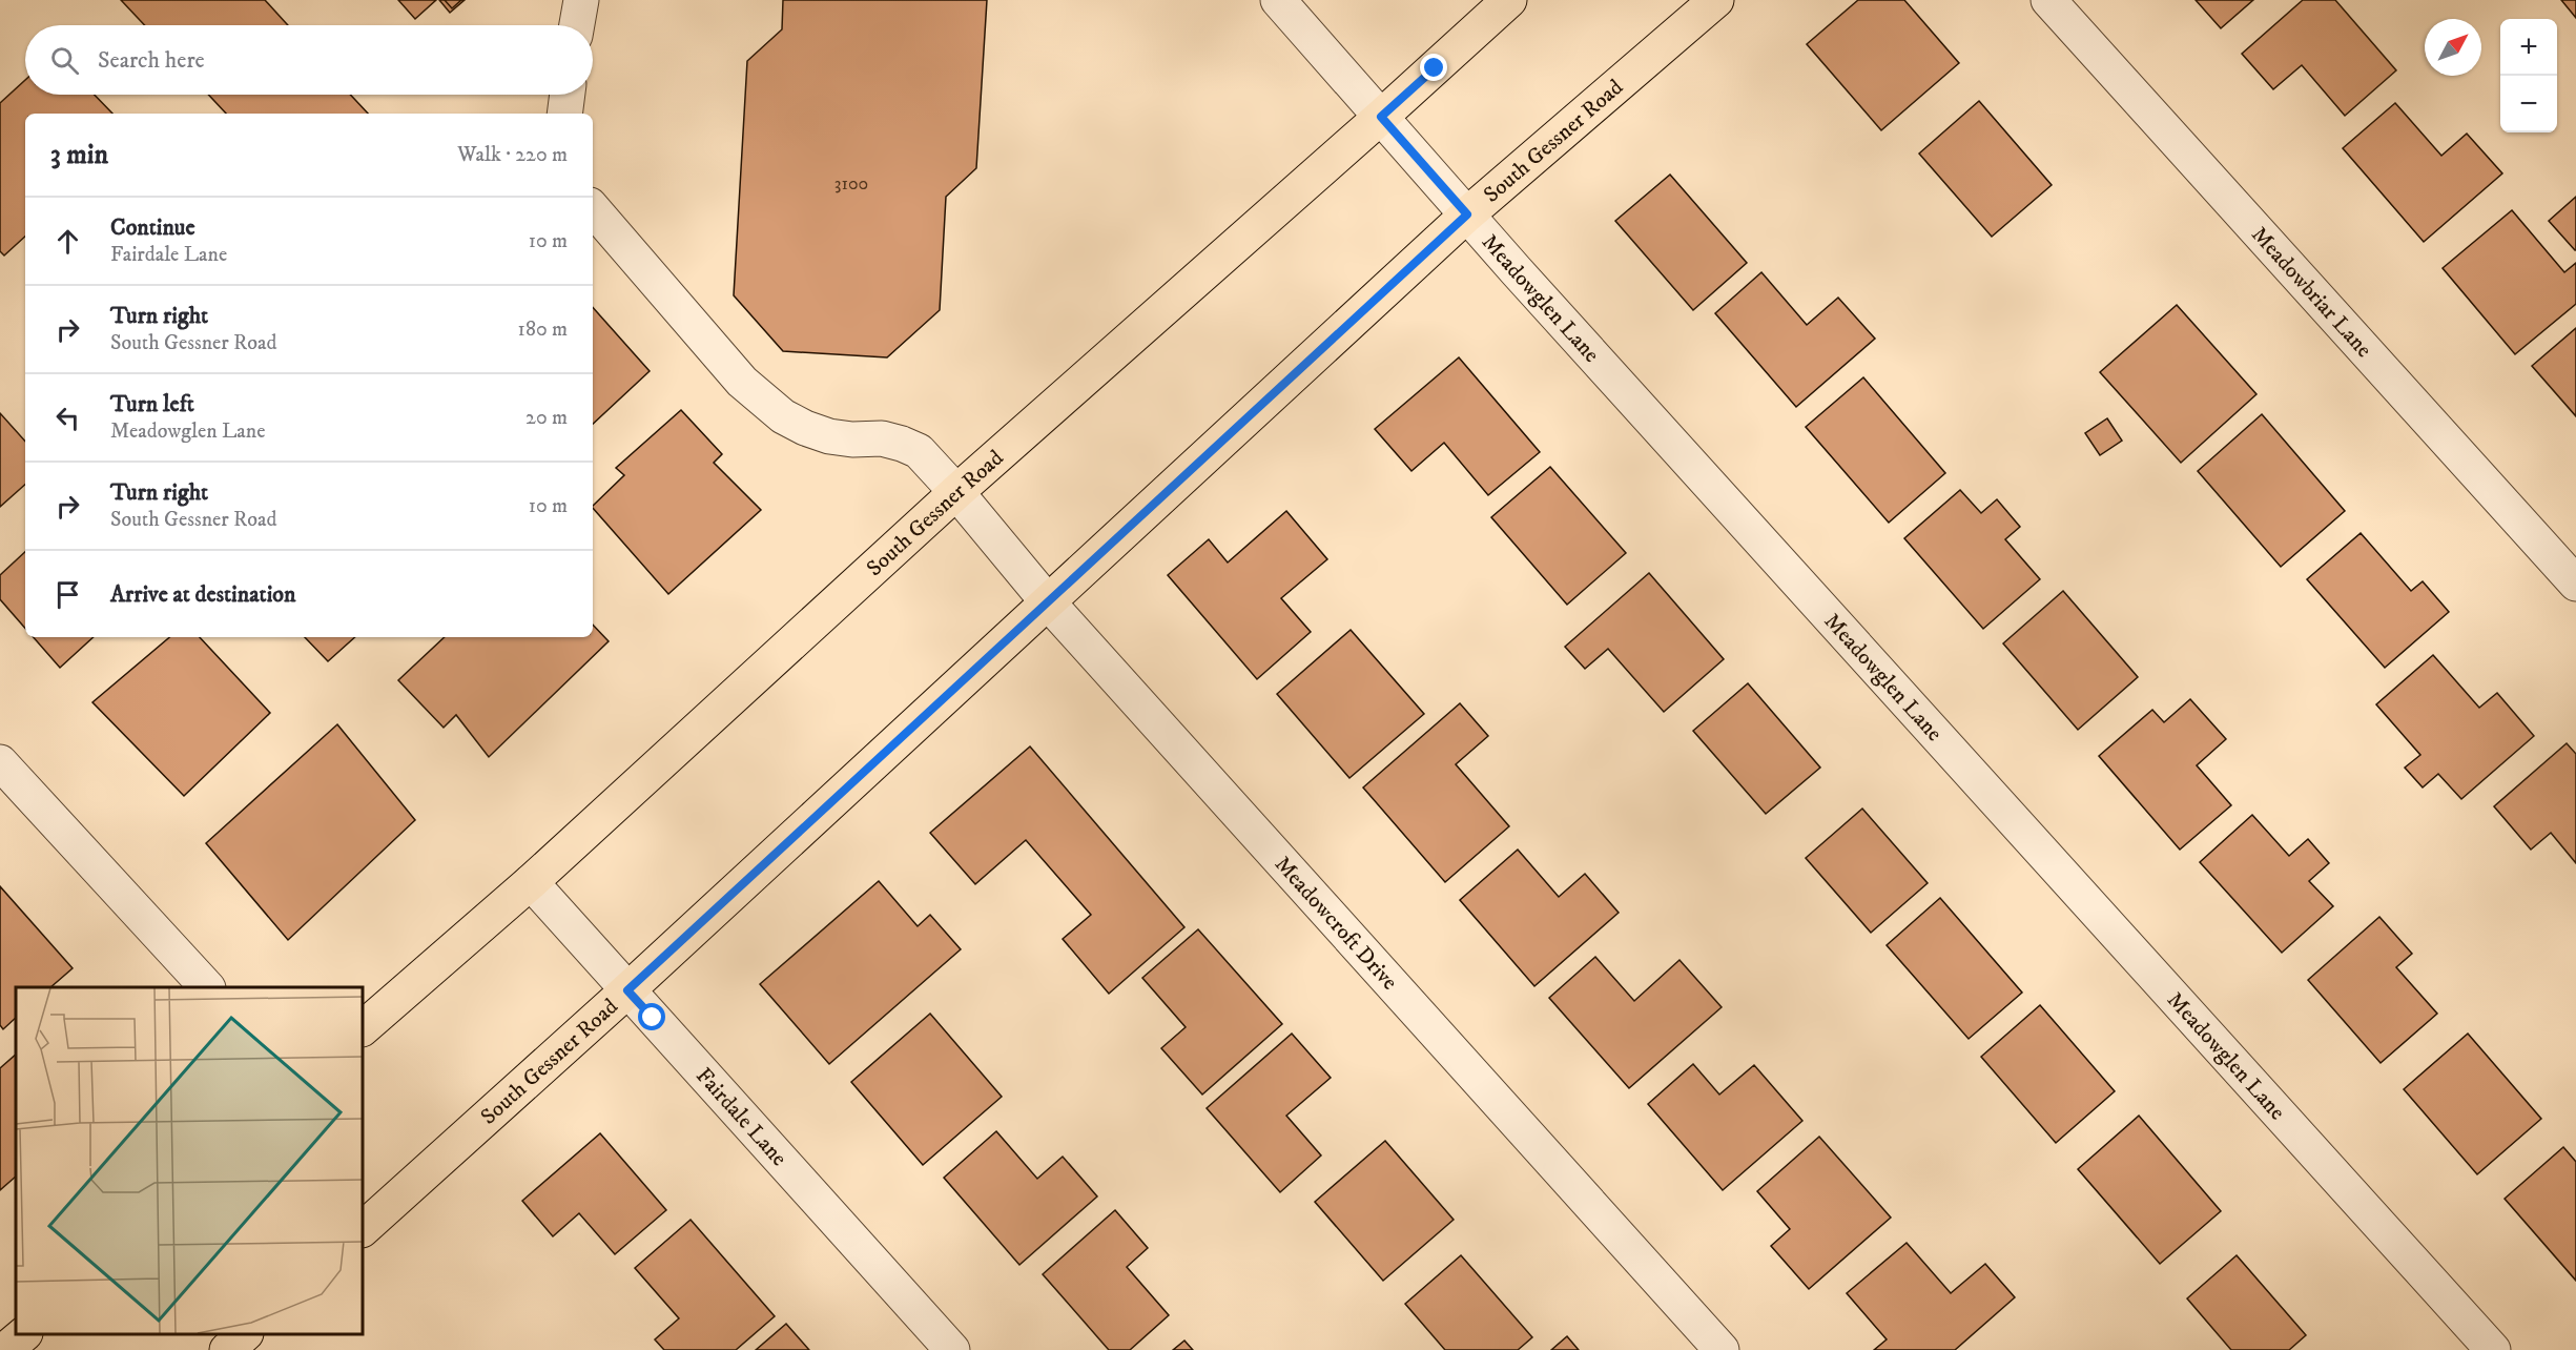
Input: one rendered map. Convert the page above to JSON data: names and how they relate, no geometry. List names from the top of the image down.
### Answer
{
  "streets": {
    "main road": ["South Gessner Road"],
    "street": [
      "Meadowbriar Lane",
      "Meadowglen Lane",
      "Meadowcroft Drive",
      "Fairdale Lane"
    ]
  },
  "crossings": [
    ["South Gessner Road", "Meadowglen Lane"],
    ["South Gessner Road", "Meadowcroft Drive"],
    ["South Gessner Road", "Fairdale Lane"]
  ],
  "house_numbers": ["3100"],
  "north": "top right",
  "page": {
    "map_buttons": ["+", "−"],
    "search": "Search here",
    "heading": ["3 min", "Walk · 220 m"],
    "list": [
      ["Continue", "Fairdale Lane", "10 m"],
      ["Turn right", "South Gessner Road", "180 m"],
      ["Turn left", "Meadowglen Lane", "20 m"],
      ["Turn right", "South Gessner Road", "10 m"],
      "Arrive at destination"
    ]
  }
}
